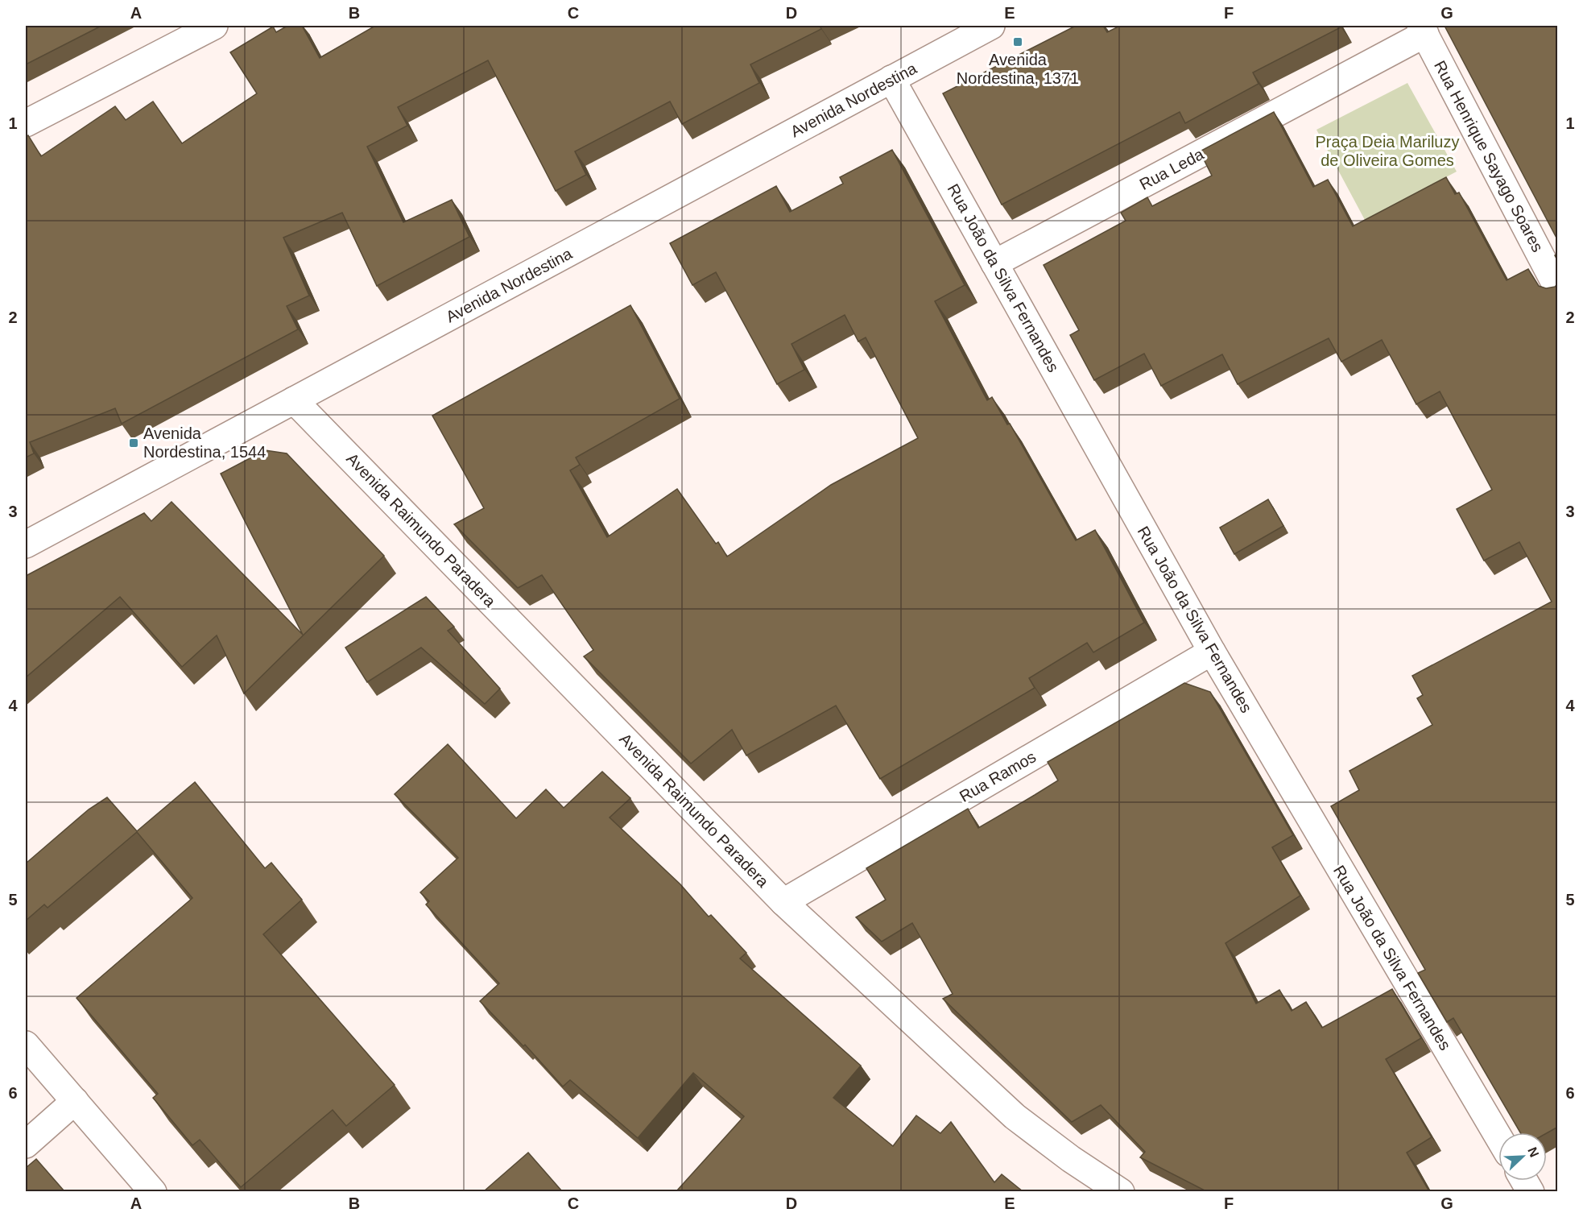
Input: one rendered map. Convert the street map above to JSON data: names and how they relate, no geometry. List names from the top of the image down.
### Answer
{
  "streets": {
    "street": [
      "Avenida Nordestina",
      "Rua Henrique Sayago Soares",
      "Rua Leda",
      "Rua João da Silva Fernandes",
      "Avenida Raimundo Paradera",
      "Rua Ramos"
    ]
  },
  "crossings": [
    ["Avenida Nordestina", "Rua João da Silva Fernandes"],
    ["Avenida Nordestina", "Avenida Raimundo Paradera"],
    ["Rua Henrique Sayago Soares", "Rua Leda"],
    ["Rua Leda", "Rua João da Silva Fernandes"],
    ["Rua João da Silva Fernandes", "Rua Ramos"],
    ["Avenida Raimundo Paradera", "Rua Ramos"]
  ],
  "parks": ["Praça Deia Mariluzy de Oliveira Gomes"],
  "places": {
    "transit": ["Avenida Nordestina, 1371", "Avenida Nordestina, 1544"]
  },
  "north": "top right",
  "grid": {
    "columns": [
      "A",
      "B",
      "C",
      "D",
      "E",
      "F",
      "G"
    ],
    "rows": [
      "1",
      "2",
      "3",
      "4",
      "5",
      "6"
    ]
  }
}
